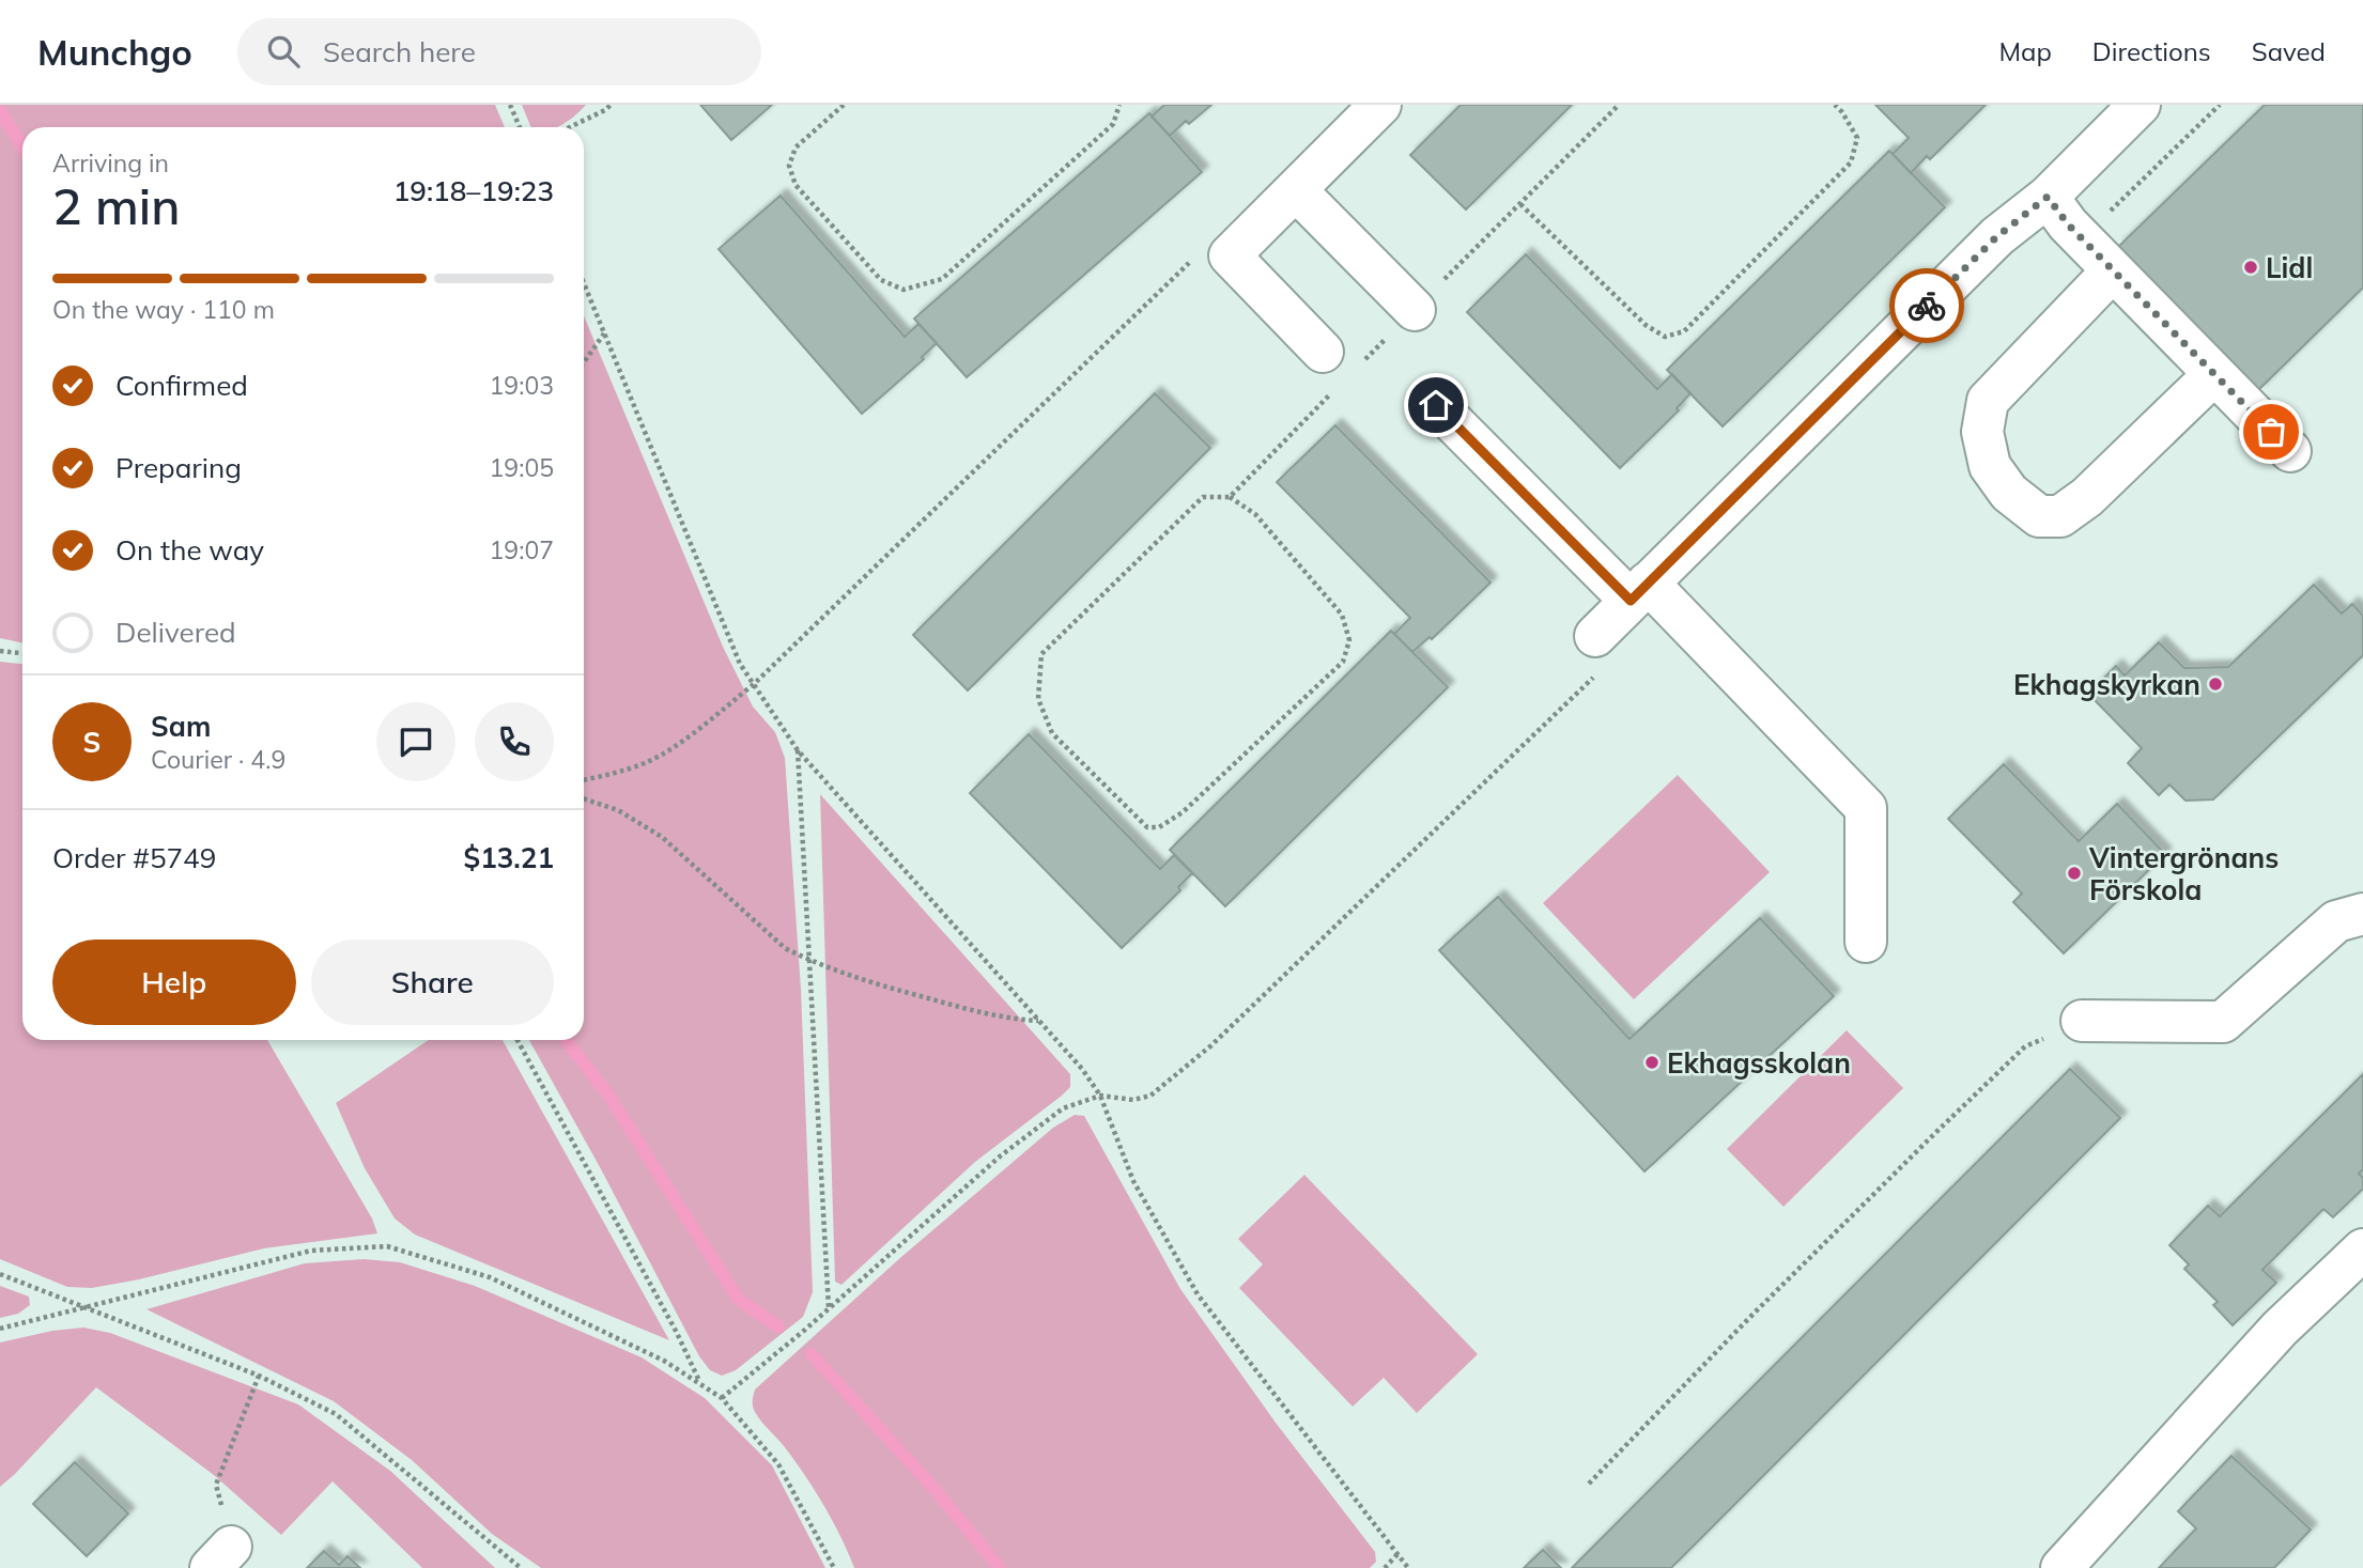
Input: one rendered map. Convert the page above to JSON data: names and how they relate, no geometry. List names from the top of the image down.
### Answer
{
  "places": [
    "Lidl",
    "Ekhagskyrkan",
    "Vintergrönans Förskola",
    "Ekhagsskolan"
  ],
  "page": {
    "header": "Munchgo",
    "search": "Search here",
    "nav": ["Map", "Directions", "Saved"],
    "heading": ["2 min", "Arriving in", "19:18–19:23"],
    "panel": [
      "Sam",
      "Courier · 4.9",
      "Order #5749",
      "$13.21"
    ],
    "bar": "On the way · 110 m",
    "list": [
      ["Confirmed", "19:03"],
      ["Preparing", "19:05"],
      ["On the way", "19:07"],
      "Delivered"
    ],
    "round": "S",
    "buttons": ["Help", "Share"]
  }
}
